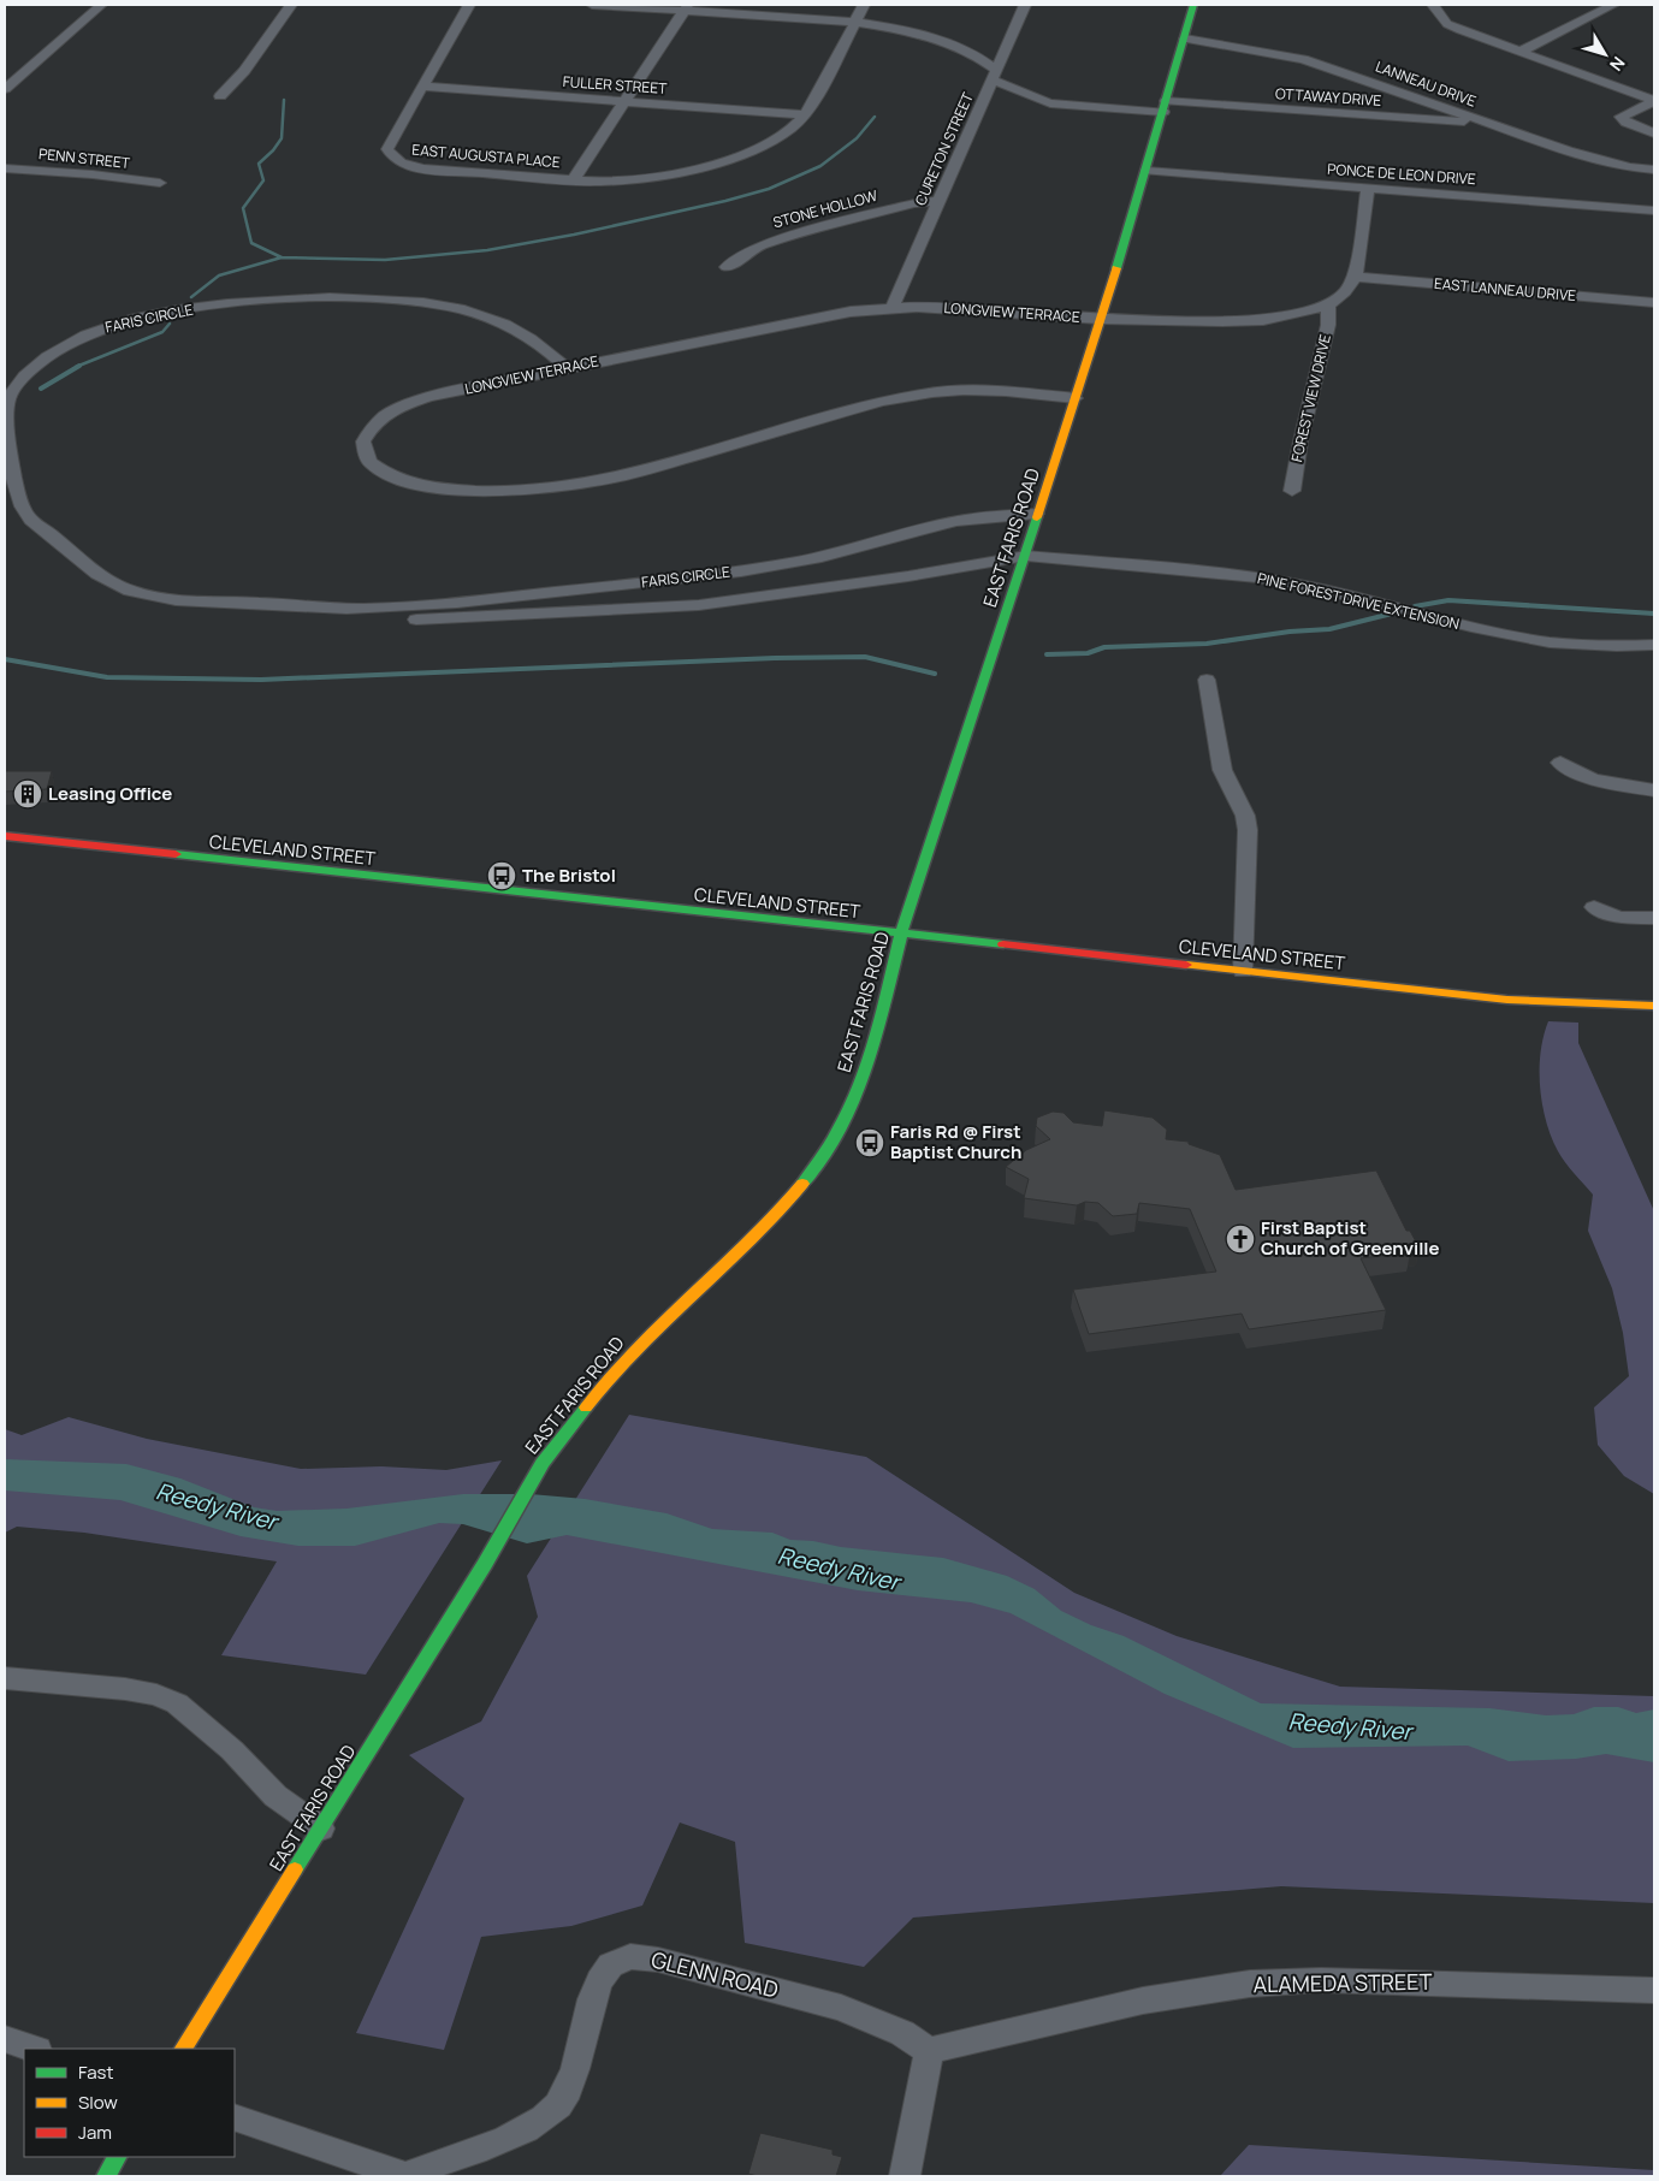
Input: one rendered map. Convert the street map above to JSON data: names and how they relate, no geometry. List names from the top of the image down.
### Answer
{
  "streets": {
    "main road": ["EAST FARIS ROAD", "CLEVELAND STREET"],
    "street": [
      "LANNEAU DRIVE",
      "FULLER STREET",
      "OTTAWAY DRIVE",
      "CURETON STREET",
      "EAST AUGUSTA PLACE",
      "PENN STREET",
      "PONCE DE LEON DRIVE",
      "STONE HOLLOW",
      "EAST LANNEAU DRIVE",
      "LONGVIEW TERRACE",
      "FARIS CIRCLE",
      "FOREST VIEW DRIVE",
      "PINE FOREST DRIVE EXTENSION",
      "GLENN ROAD",
      "ALAMEDA STREET"
    ]
  },
  "crossings": [
    ["LANNEAU DRIVE", "OTTAWAY DRIVE"],
    ["LANNEAU DRIVE", "EAST FARIS ROAD"],
    ["FULLER STREET", "EAST AUGUSTA PLACE"],
    ["OTTAWAY DRIVE", "CURETON STREET"],
    ["OTTAWAY DRIVE", "EAST FARIS ROAD"],
    ["CURETON STREET", "STONE HOLLOW"],
    ["CURETON STREET", "LONGVIEW TERRACE"],
    ["PONCE DE LEON DRIVE", "EAST FARIS ROAD"],
    ["LONGVIEW TERRACE", "FARIS CIRCLE"],
    ["LONGVIEW TERRACE", "FOREST VIEW DRIVE"],
    ["LONGVIEW TERRACE", "EAST FARIS ROAD"],
    ["FARIS CIRCLE", "EAST FARIS ROAD"],
    ["FARIS CIRCLE", "PINE FOREST DRIVE EXTENSION"],
    ["EAST FARIS ROAD", "PINE FOREST DRIVE EXTENSION"],
    ["EAST FARIS ROAD", "CLEVELAND STREET"],
    ["GLENN ROAD", "ALAMEDA STREET"]
  ],
  "water": ["Reedy River"],
  "places": {
    "building": ["Leasing Office"],
    "bus stop": ["The Bristol", "Faris Rd @ First Baptist Church"],
    "church": ["First Baptist Church of Greenville"]
  },
  "legend": ["Fast", "Slow", "Jam"],
  "north": "bottom right"
}
